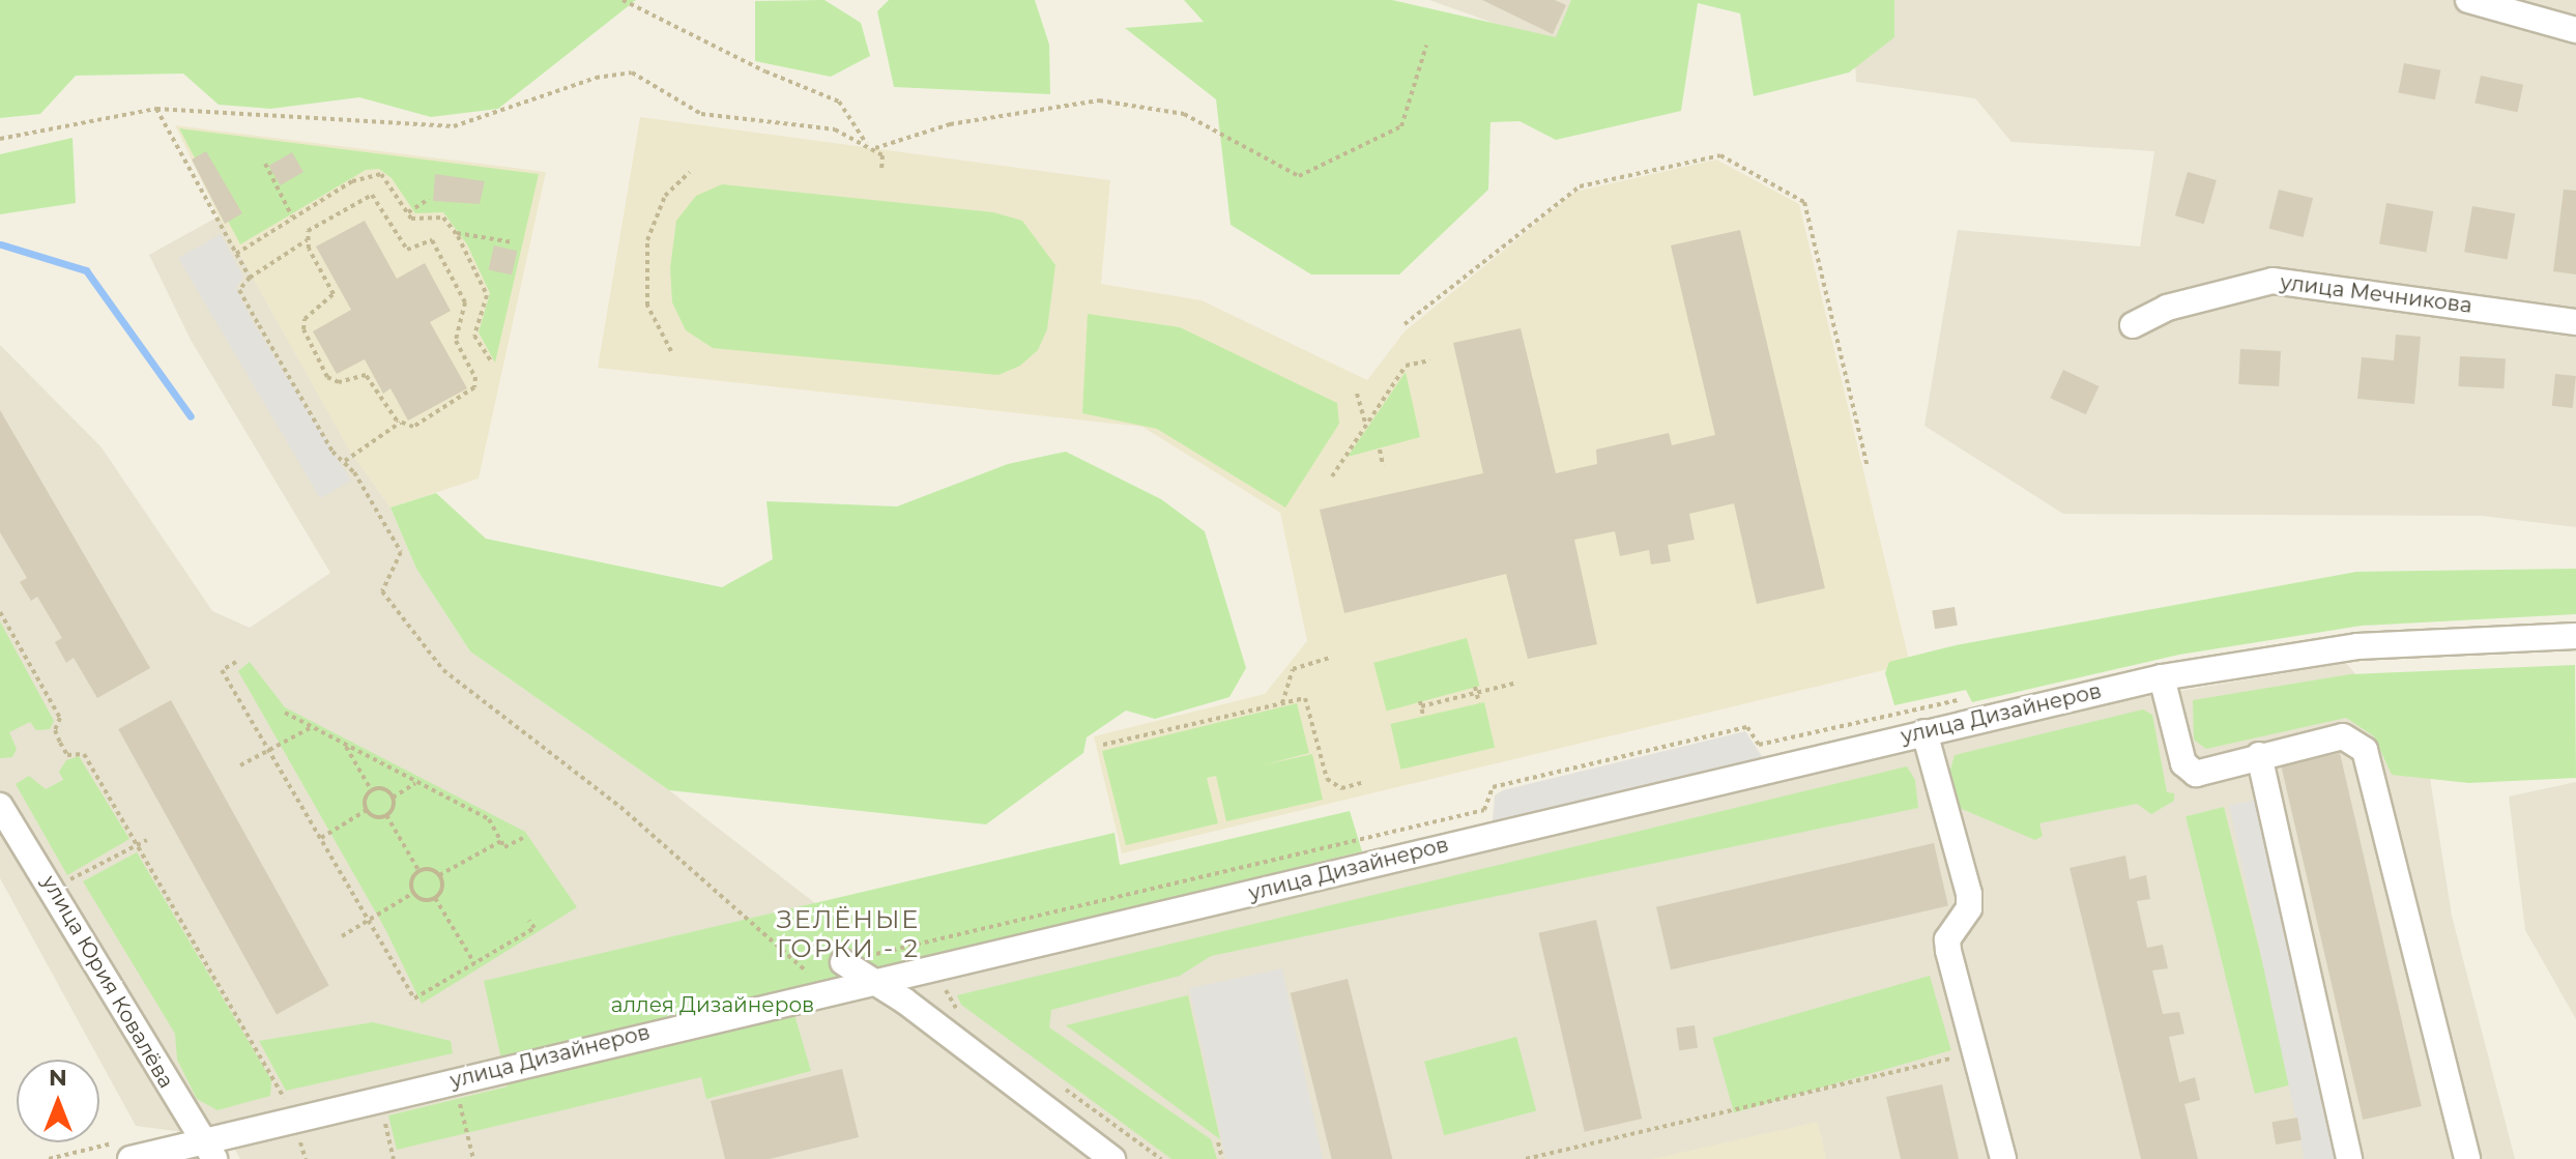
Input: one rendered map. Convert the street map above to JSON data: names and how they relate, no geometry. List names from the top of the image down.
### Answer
{
  "streets": {
    "street": ["улица Мечникова", "улица Дизайнеров", "улица Юрия Ковалёва"]
  },
  "crossings": [
    ["улица Дизайнеров", "улица Юрия Ковалёва"]
  ],
  "districts": ["ЗЕЛЁНЫЕ ГОРКИ - 2"],
  "parks": ["аллея Дизайнеров"],
  "north": "top"
}
